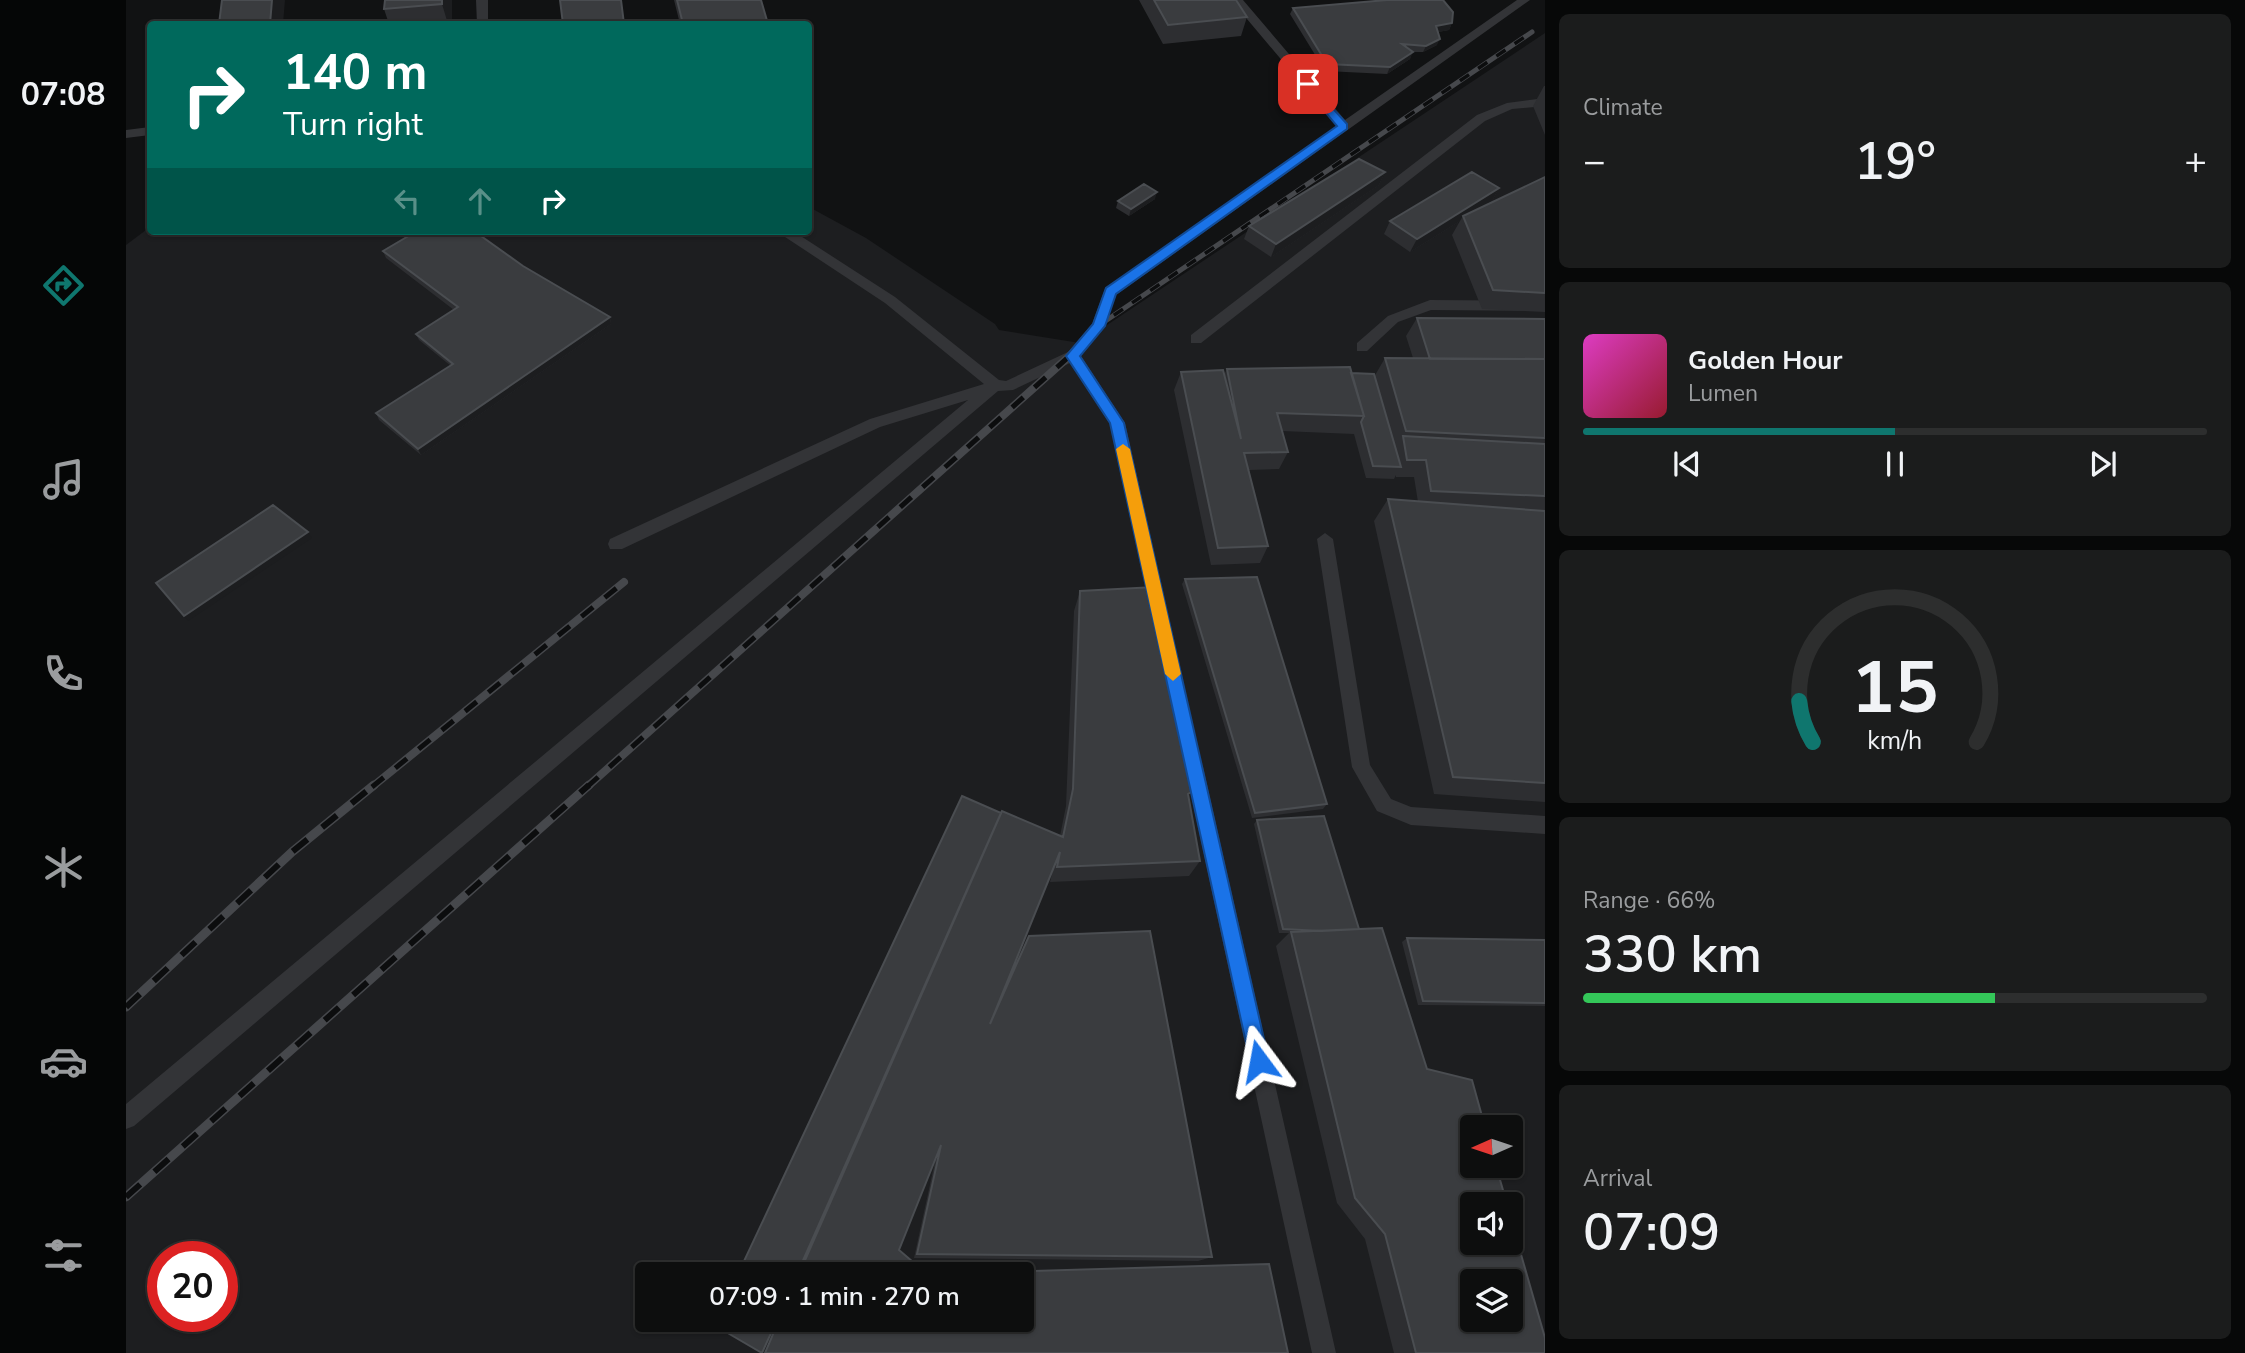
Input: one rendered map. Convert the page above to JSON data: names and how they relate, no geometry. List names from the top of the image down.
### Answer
{
  "north": "left",
  "page": {
    "tabs": "07:08",
    "tile": [
      "Climate",
      ["Range · 66%", "330 km"],
      ["Arrival", "07:09"]
    ],
    "turn": ["140 m", "Turn right"],
    "heat": ["−", "19°", "+"],
    "song": ["Golden Hour", "Lumen"],
    "limit": "20",
    "trip": "07:09 · 1 min · 270 m",
    "gauge": ["15", "km/h"]
  }
}
